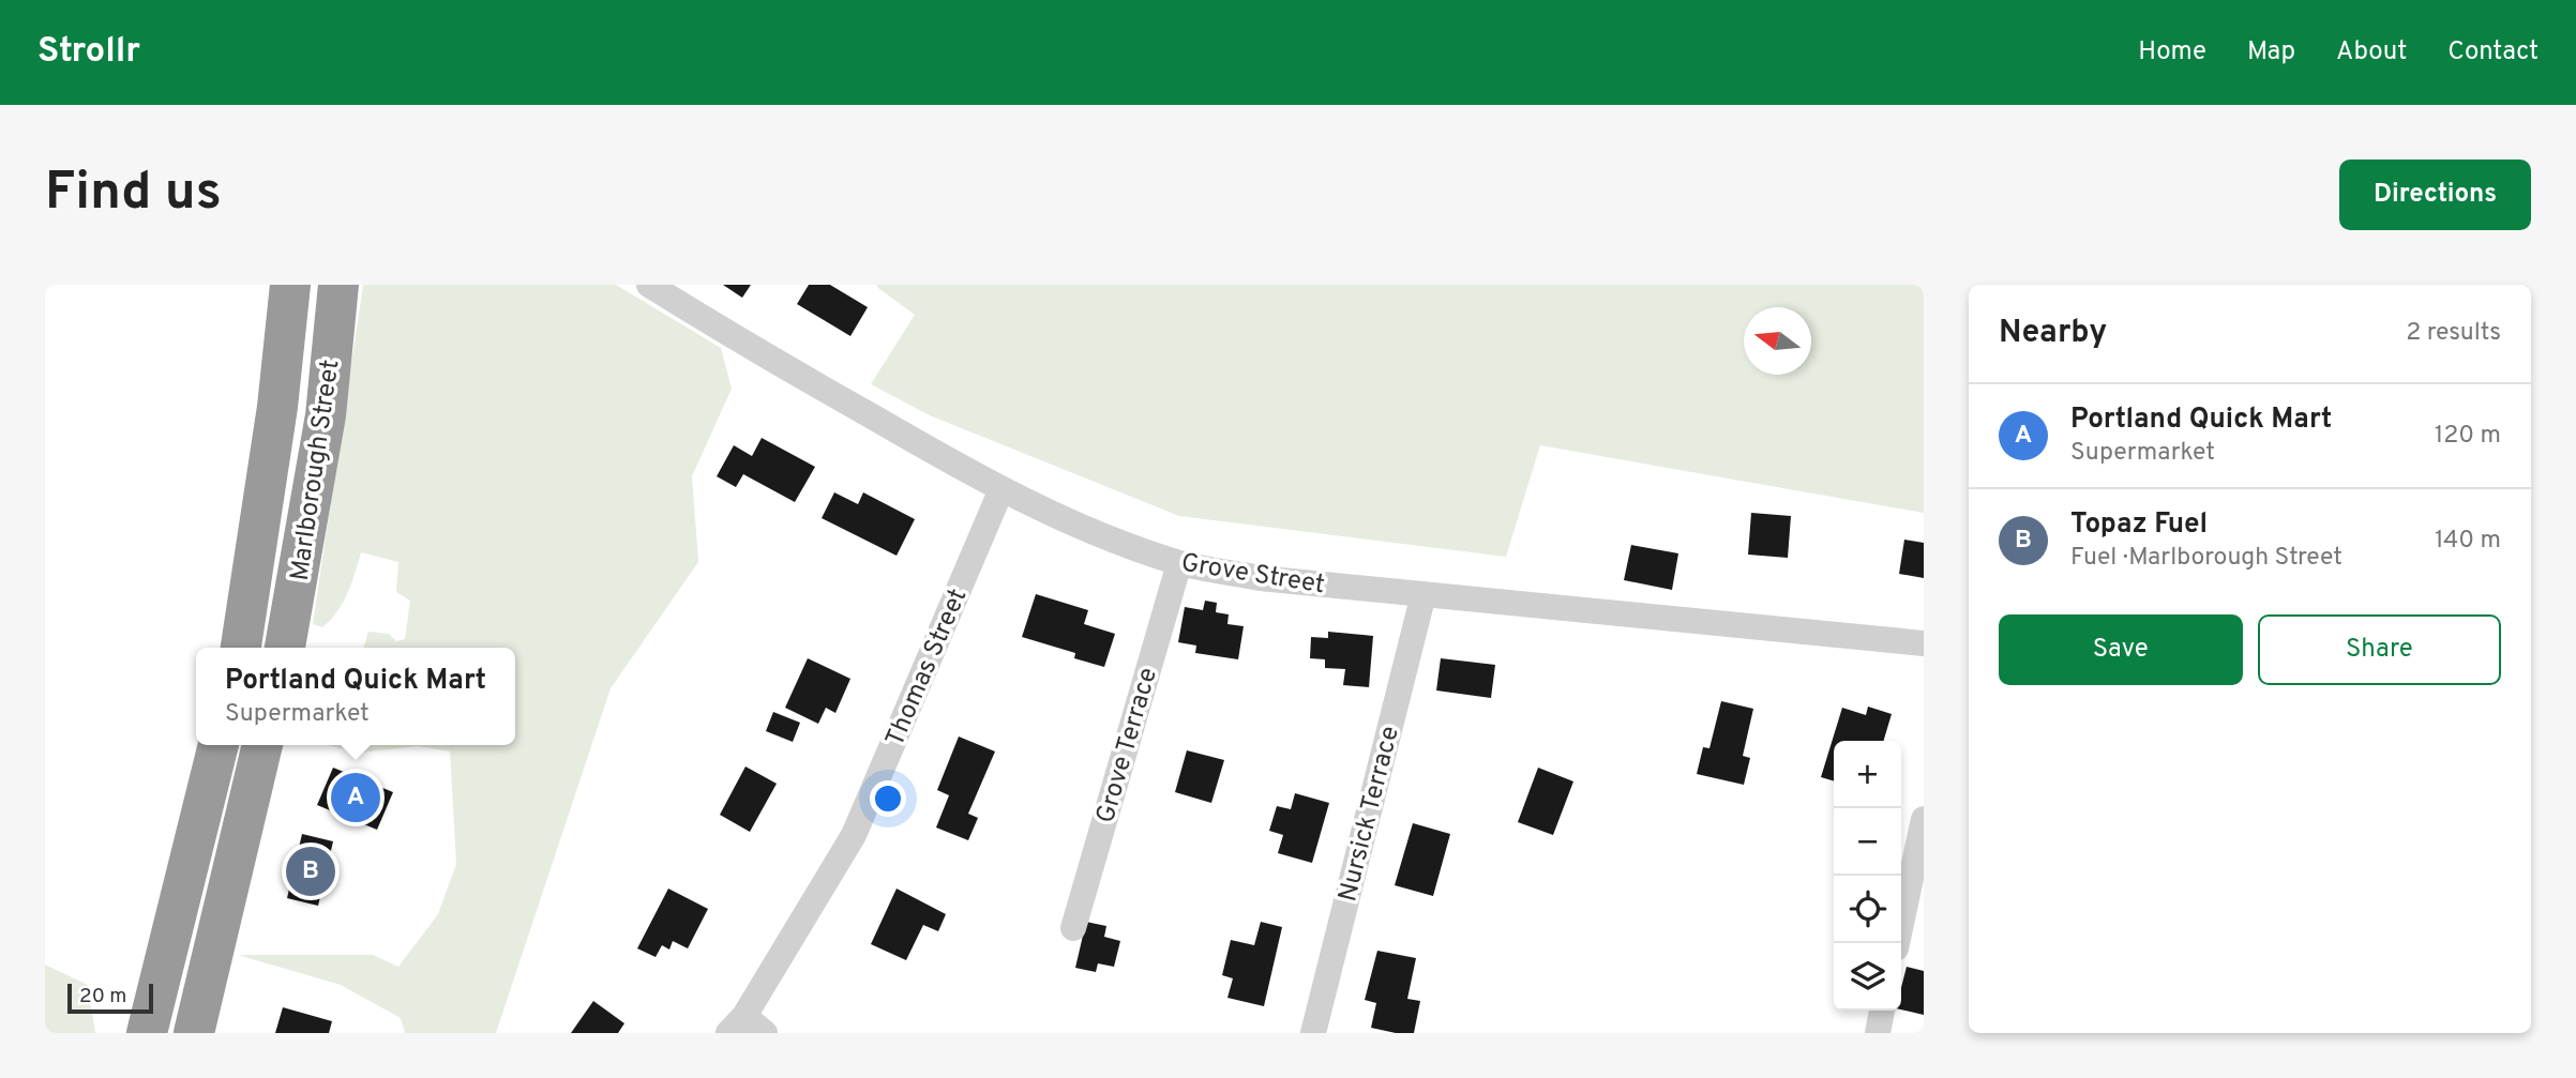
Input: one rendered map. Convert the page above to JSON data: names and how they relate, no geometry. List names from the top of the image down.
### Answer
{
  "streets": {
    "highway": ["Marlborough Street"],
    "street": [
      "Grove Street",
      "Thomas Street",
      "Grove Terrace",
      "Nursick Terrace"
    ]
  },
  "crossings": [
    ["Grove Street", "Thomas Street"],
    ["Grove Street", "Grove Terrace"],
    ["Grove Street", "Nursick Terrace"]
  ],
  "scale_bar": "20 m",
  "north": "left",
  "page": {
    "header": "Strollr",
    "nav": [
      "Home",
      "Map",
      "About",
      "Contact"
    ],
    "buttons": [
      "Directions",
      ["Save", "Share"]
    ],
    "title": "Find us",
    "heading": ["Nearby", "2 results"],
    "list": [
      {
        "mark": "A",
        "name": "Portland Quick Mart",
        "note": "Supermarket",
        "value": "120 m"
      },
      {
        "mark": "B",
        "name": "Topaz Fuel",
        "note": "Fuel · Marlborough Street",
        "value": "140 m"
      }
    ],
    "popup": ["Portland Quick Mart", "Supermarket"],
    "map_buttons": ["+", "−"],
    "pins": ["A", "B"],
    "scale": "20 m"
  }
}
